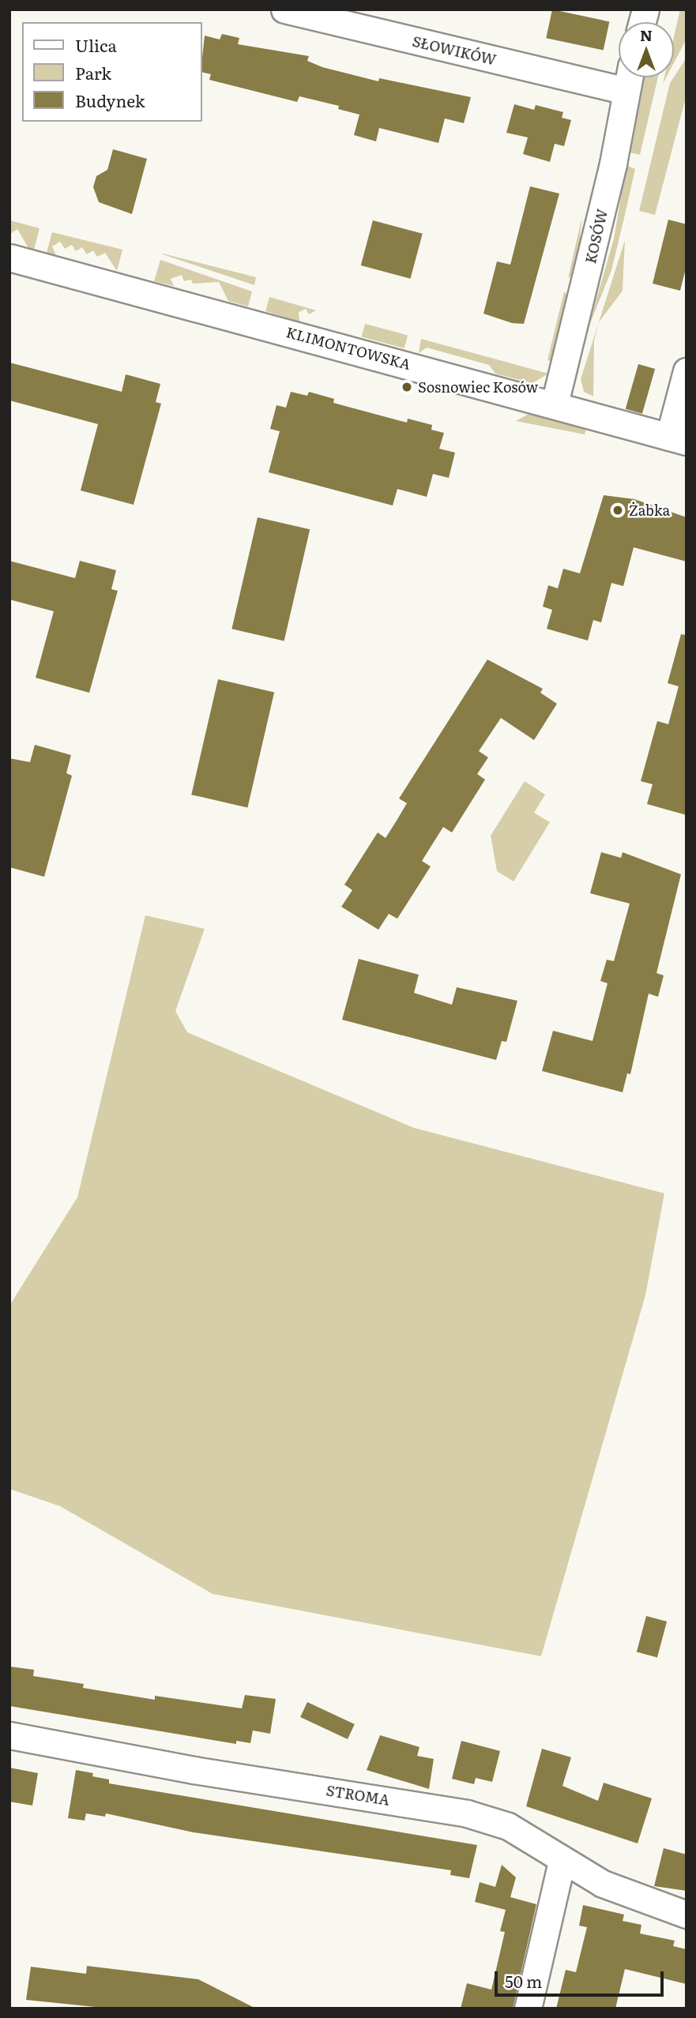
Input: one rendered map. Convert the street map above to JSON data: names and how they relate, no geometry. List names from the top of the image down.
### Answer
{
  "streets": {
    "street": [
      "SŁOWIKÓW",
      "KOSÓW",
      "KLIMONTOWSKA",
      "STROMA"
    ]
  },
  "crossings": [
    ["SŁOWIKÓW", "KOSÓW"],
    ["KOSÓW", "KLIMONTOWSKA"]
  ],
  "places": ["Sosnowiec Kosów", "Żabka"],
  "legend": ["Ulica", "Park", "Budynek"],
  "scale_bar": "50 m",
  "north": "top"
}
